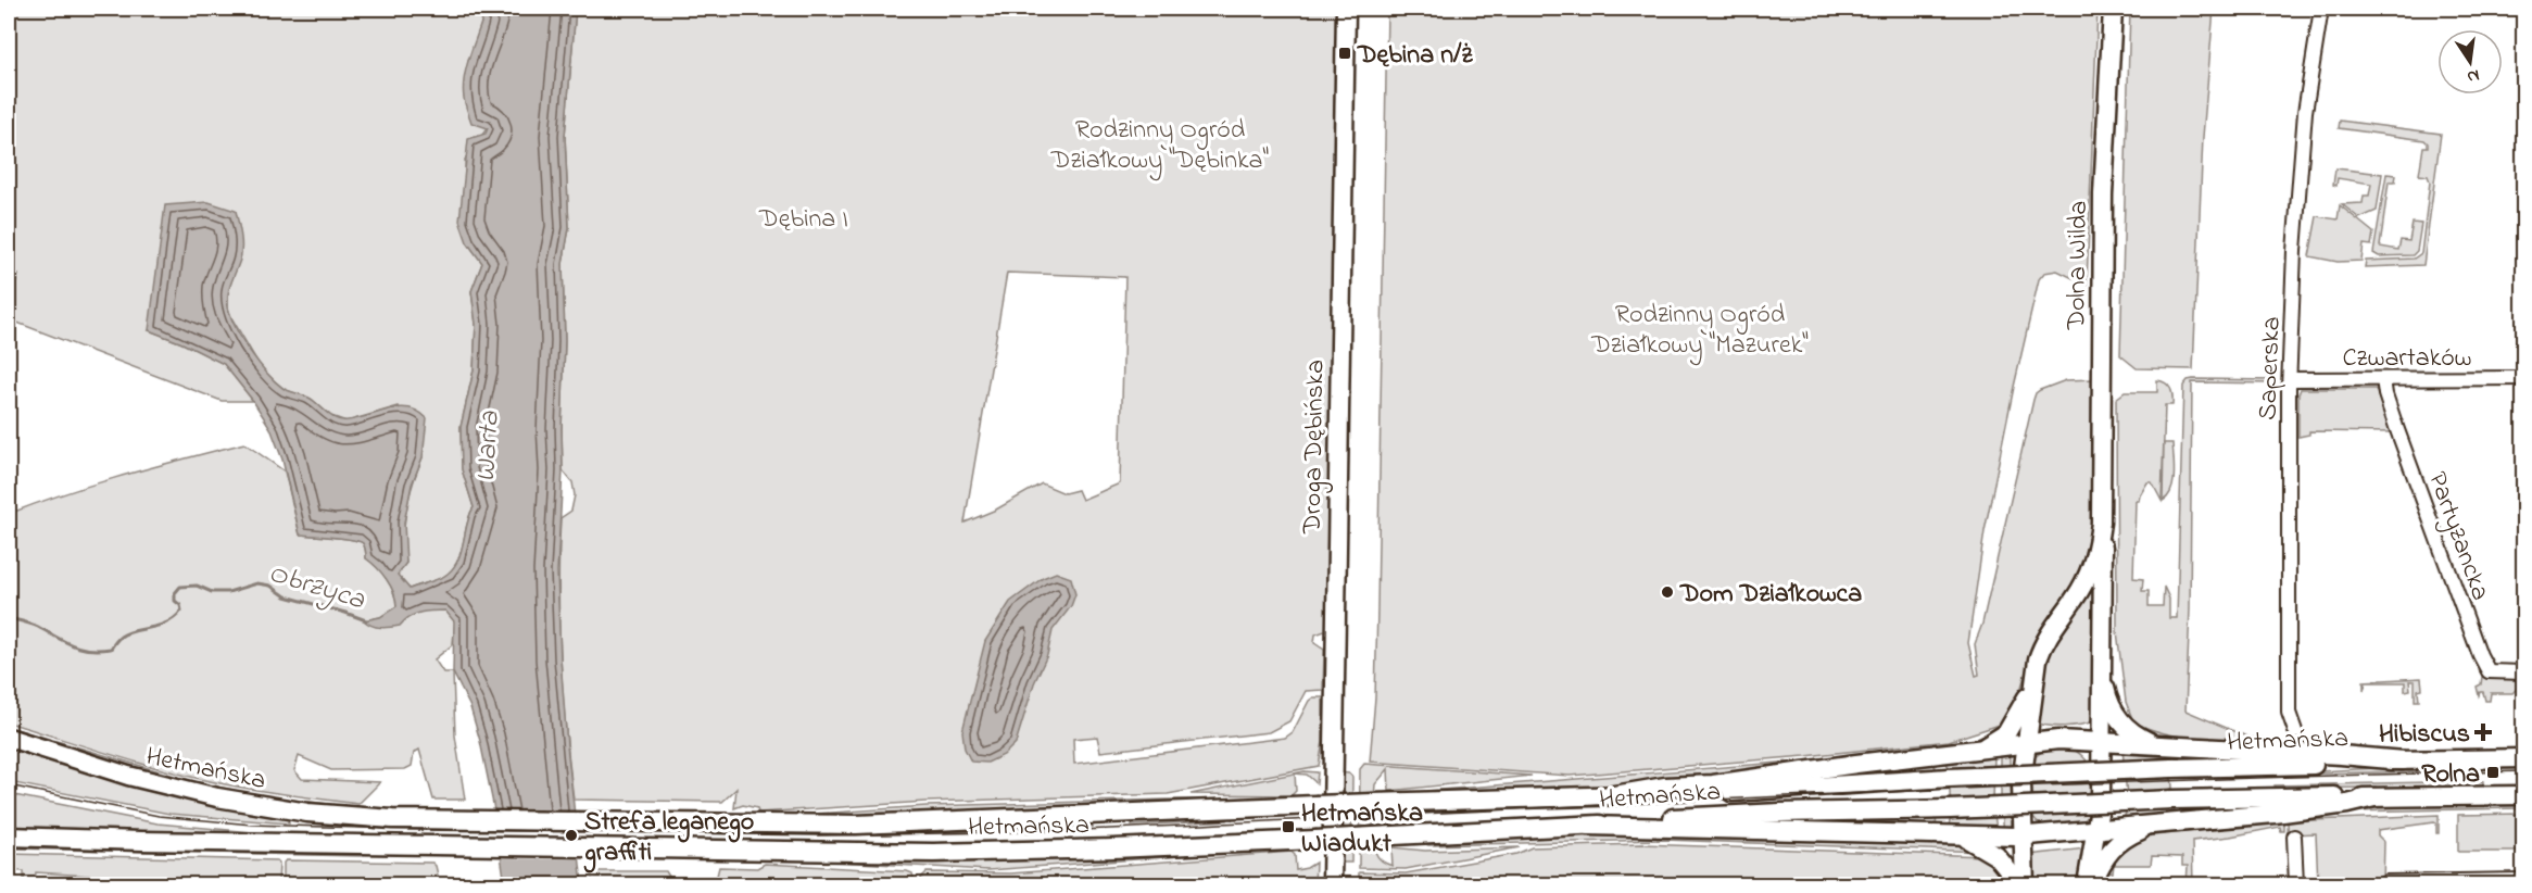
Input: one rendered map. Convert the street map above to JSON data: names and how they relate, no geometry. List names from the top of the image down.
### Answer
{
  "streets": {
    "main road": ["Dolna Wilda", "Droga Dębińska", "Hetmańska"],
    "street": ["Czwartaków", "Saperska", "Partyzancka"]
  },
  "crossings": [
    ["Czwartaków", "Saperska"],
    ["Czwartaków", "Partyzancka"]
  ],
  "water": ["Warta", "Obrzyca"],
  "parks": ["Rodzinny Ogród Działkowy \"Dębinka\"", "Dębina I", "Rodzinny Ogród Działkowy \"Mazurek\""],
  "places": {
    "transit": ["Dębina n/ż", "Rolna", "Hetmańska Wiadukt"],
    "other": ["Dom Działkowca", "Strefa leganego graffiti"],
    "health": ["Hibiscus"]
  },
  "north": "bottom"
}
